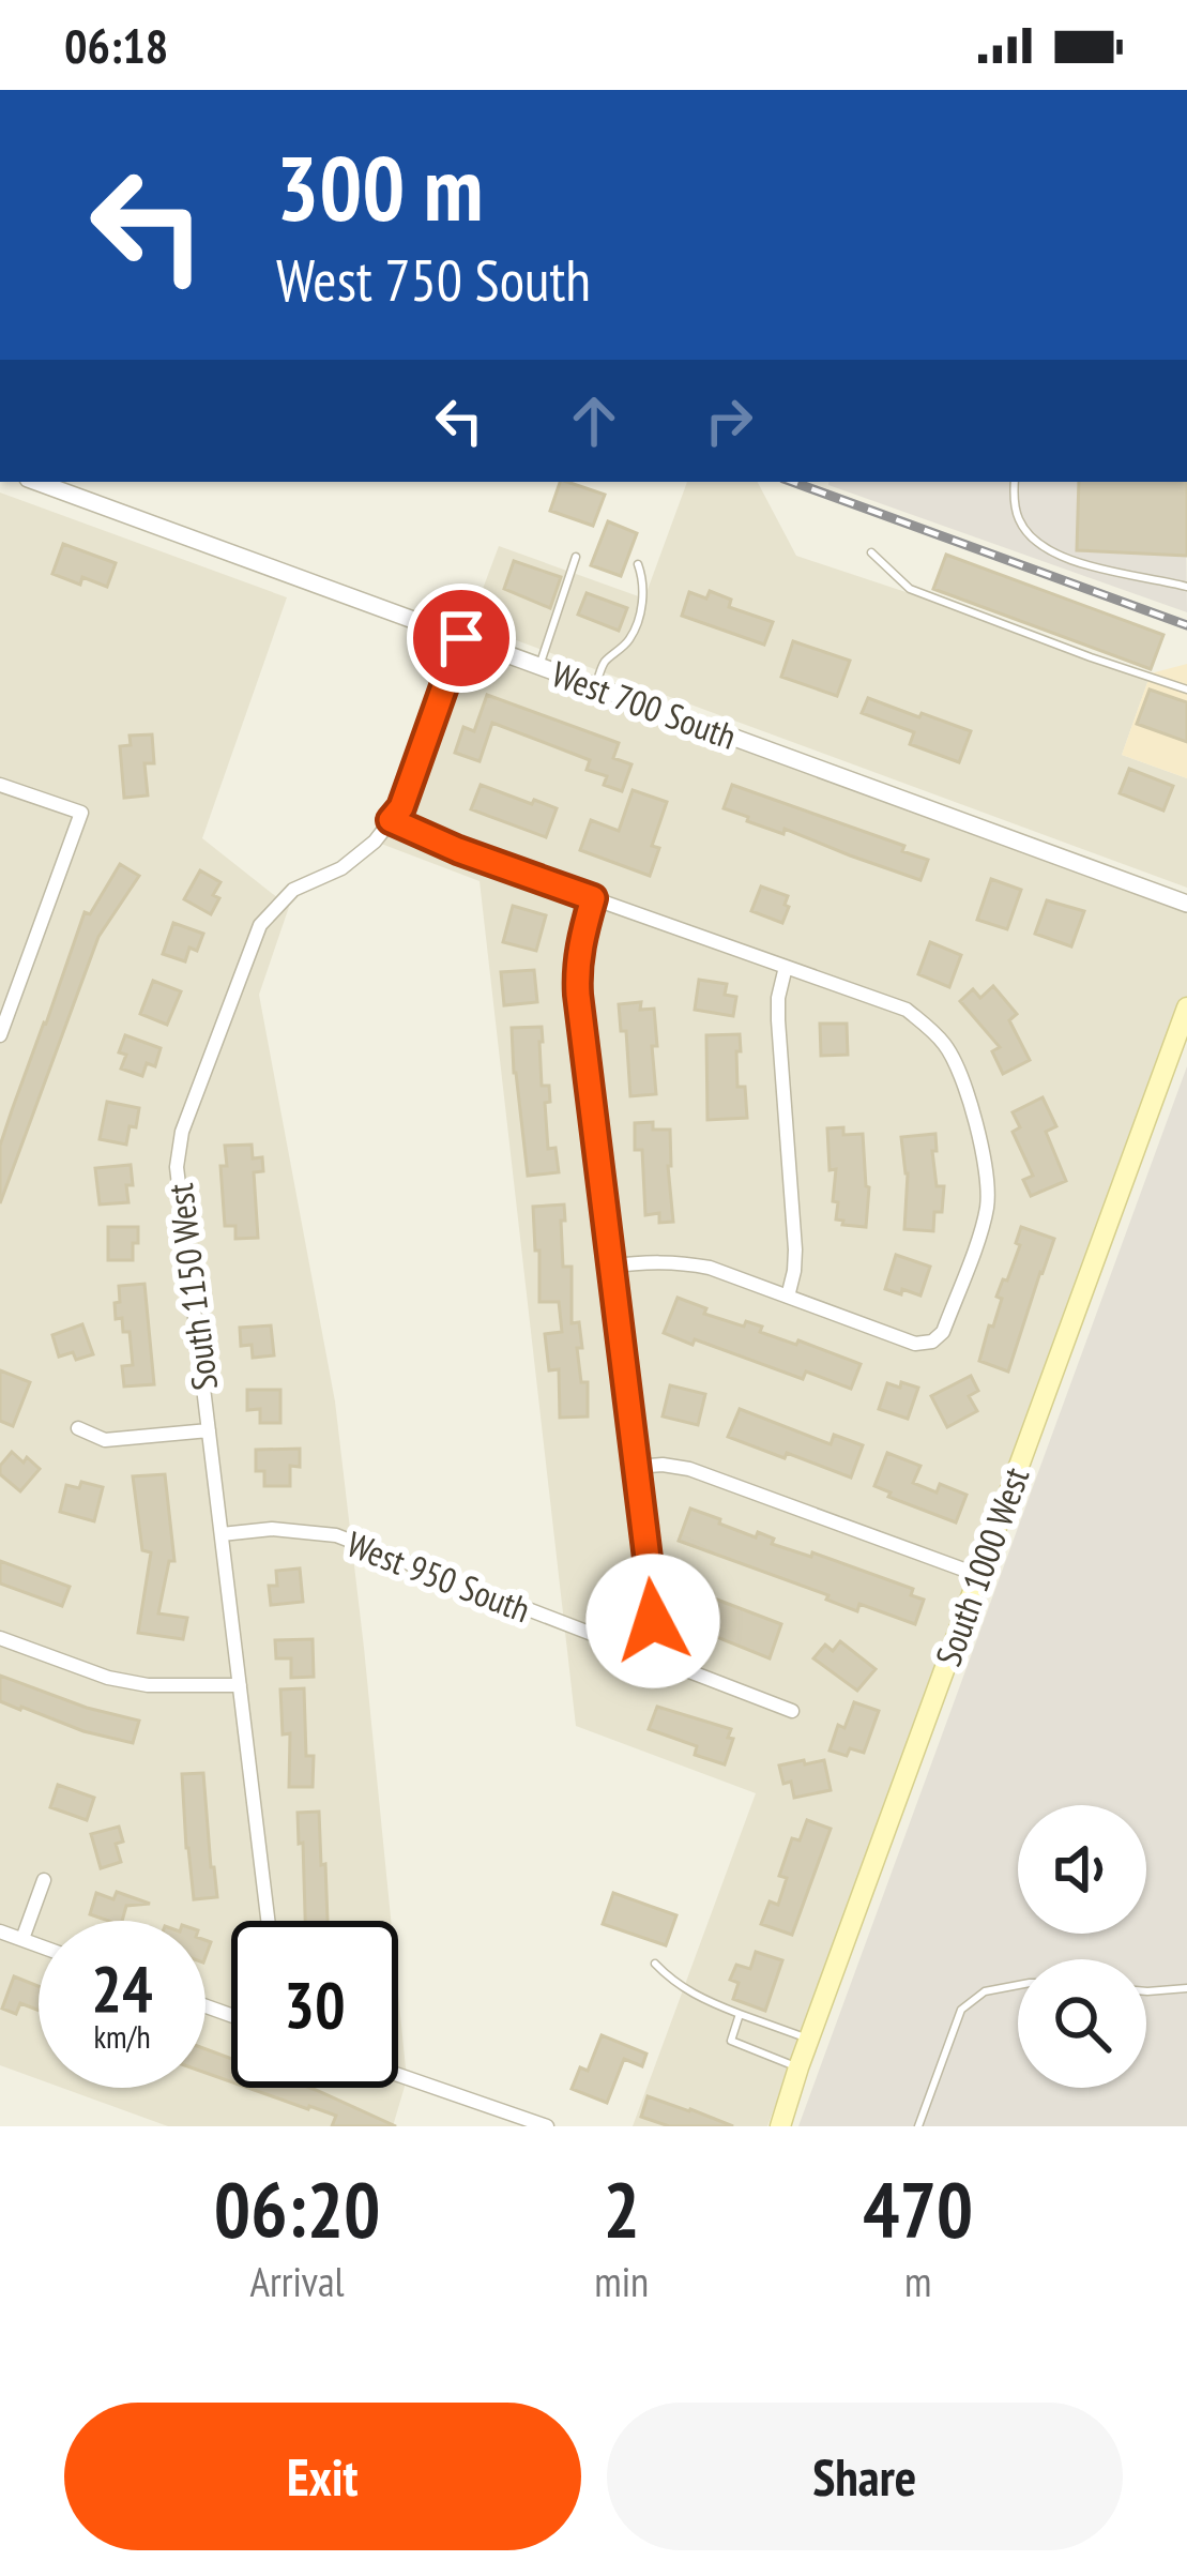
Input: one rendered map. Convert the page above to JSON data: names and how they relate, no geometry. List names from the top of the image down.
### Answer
{
  "streets": {
    "main road": ["South 1000 West"],
    "street": ["West 700 South", "South 1150 West", "West 950 South"]
  },
  "crossings": [
    ["West 700 South", "South 1150 West"],
    ["South 1150 West", "West 950 South"]
  ],
  "page": {
    "status": "06:18",
    "turn": ["300 m", "West 750 South"],
    "speed": "24 km/h",
    "limit": "30",
    "eta": [
      "06:20",
      "Arrival",
      "2",
      "min",
      "470",
      "m"
    ],
    "buttons": ["Exit", "Share"]
  }
}
